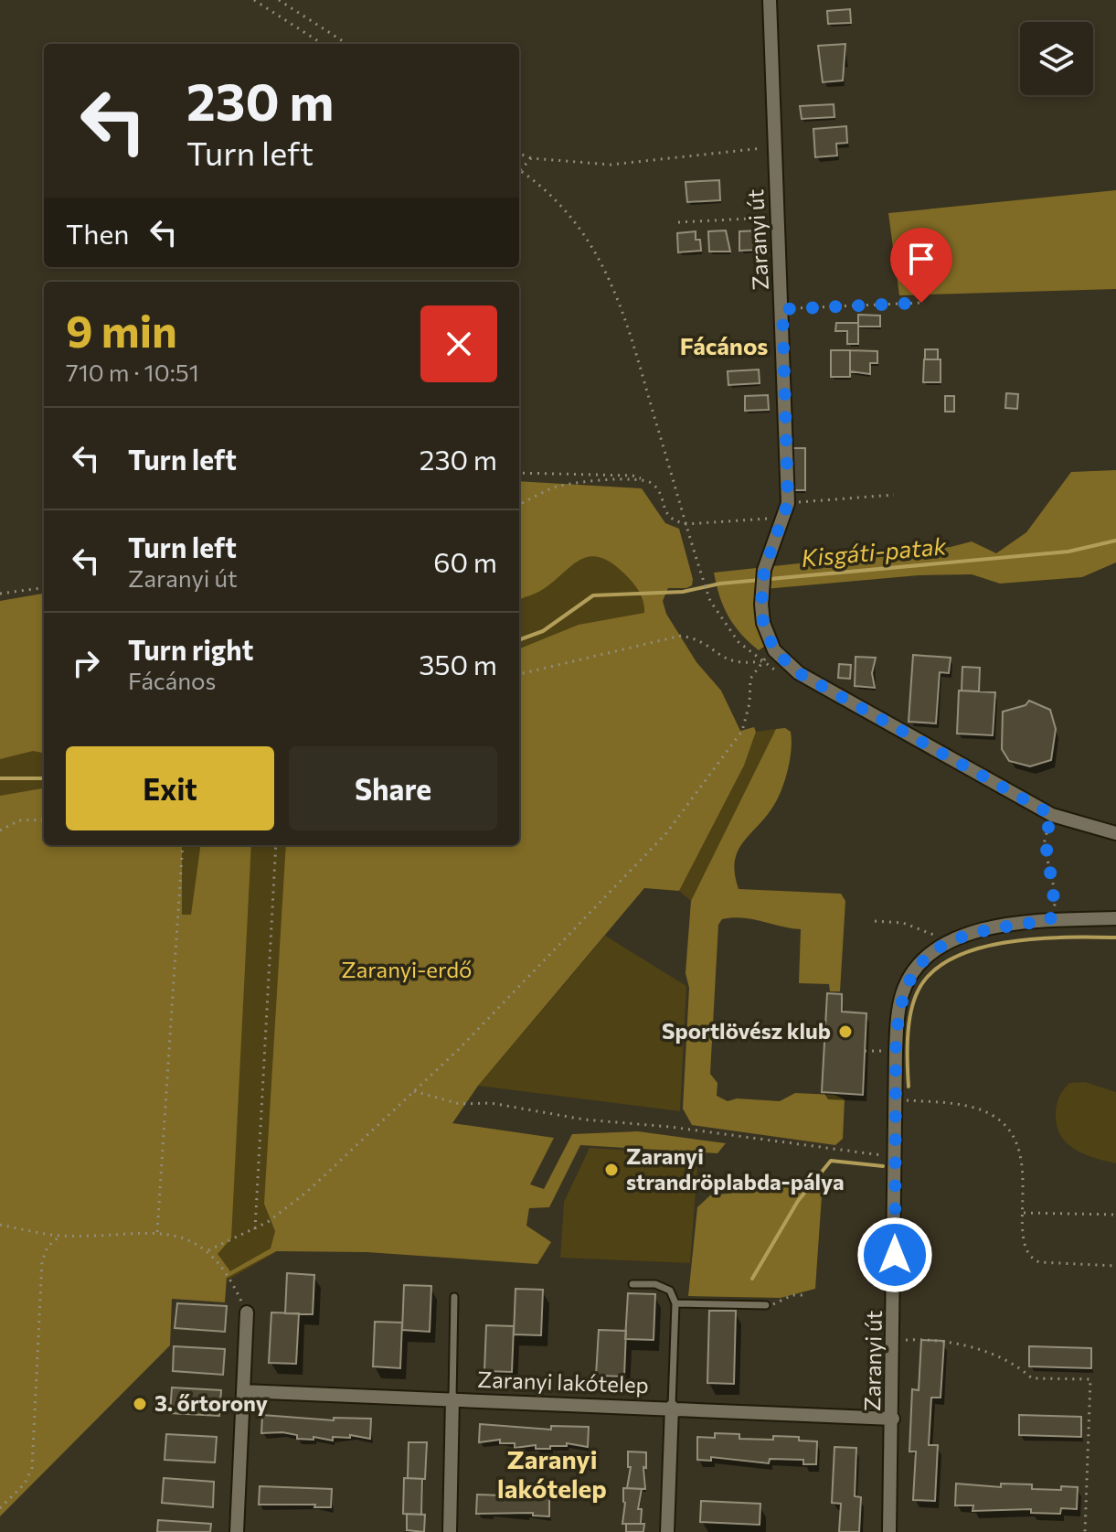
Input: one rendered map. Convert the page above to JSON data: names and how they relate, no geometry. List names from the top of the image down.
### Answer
{
  "streets": {
    "street": ["Zaranyi út", "Zaranyi lakótelep"]
  },
  "crossings": [
    ["Zaranyi út", "Zaranyi lakótelep"]
  ],
  "districts": ["Fácános", "Zaranyi lakótelep"],
  "water": ["Kisgáti-patak"],
  "parks": ["Zaranyi-erdő"],
  "places": ["Sportlövész klub", "Zaranyi strandröplabda-pálya", "3. őrtorony"],
  "page": {
    "turn": ["230 m", "Turn left"],
    "then": "Then",
    "heading": ["9 min", "710 m · 10:51"],
    "list": [
      {
        "name": "Turn left",
        "value": "230 m"
      },
      {
        "name": "Turn left",
        "note": "Zaranyi út",
        "value": "60 m"
      },
      {
        "name": "Turn right",
        "note": "Fácános",
        "value": "350 m"
      }
    ],
    "buttons": ["Exit", "Share"]
  }
}
